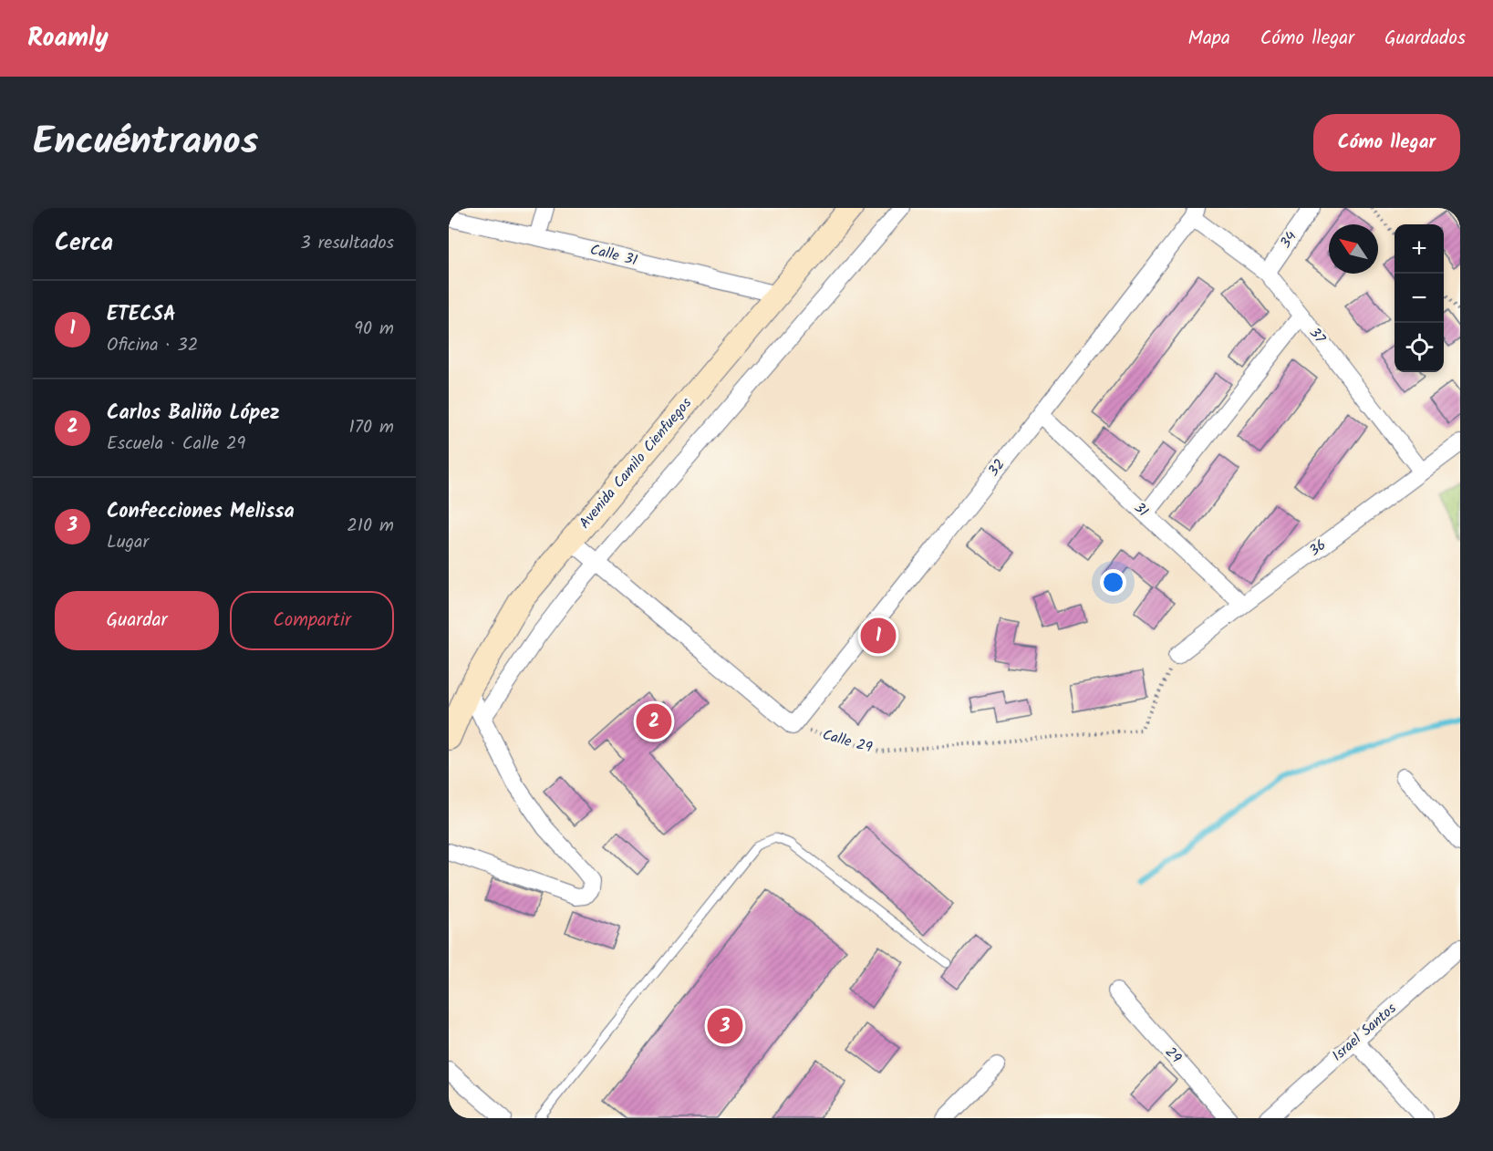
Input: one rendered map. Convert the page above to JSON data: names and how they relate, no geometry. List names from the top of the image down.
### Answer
{
  "streets": {
    "main road": ["Avenida Camilo Cienfuegos"],
    "street": [
      "34",
      "Calle 31",
      "37",
      "32",
      "31",
      "36",
      "Israel Santos",
      "29"
    ],
    "path": ["Calle 29"]
  },
  "crossings": [
    ["34", "37"],
    ["Calle 31", "Avenida Camilo Cienfuegos"],
    ["37", "32"],
    ["37", "36"],
    ["32", "31"],
    ["32", "Calle 29"],
    ["31", "36"],
    ["36", "Calle 29"]
  ],
  "north": "top left",
  "page": {
    "header": "Roamly",
    "nav": ["Mapa", "Cómo llegar", "Guardados"],
    "title": "Encuéntranos",
    "buttons": [
      "Cómo llegar",
      ["Guardar", "Compartir"]
    ],
    "heading": ["Cerca", "3 resultados"],
    "map_buttons": ["+", "−"],
    "list": [
      {
        "mark": "1",
        "name": "ETECSA",
        "note": "Oficina · 32",
        "value": "90 m"
      },
      {
        "mark": "2",
        "name": "Carlos Baliño López",
        "note": "Escuela · Calle 29",
        "value": "170 m"
      },
      {
        "mark": "3",
        "name": "Confecciones Melissa",
        "note": "Lugar",
        "value": "210 m"
      }
    ],
    "pins": ["1", "2", "3"]
  }
}
